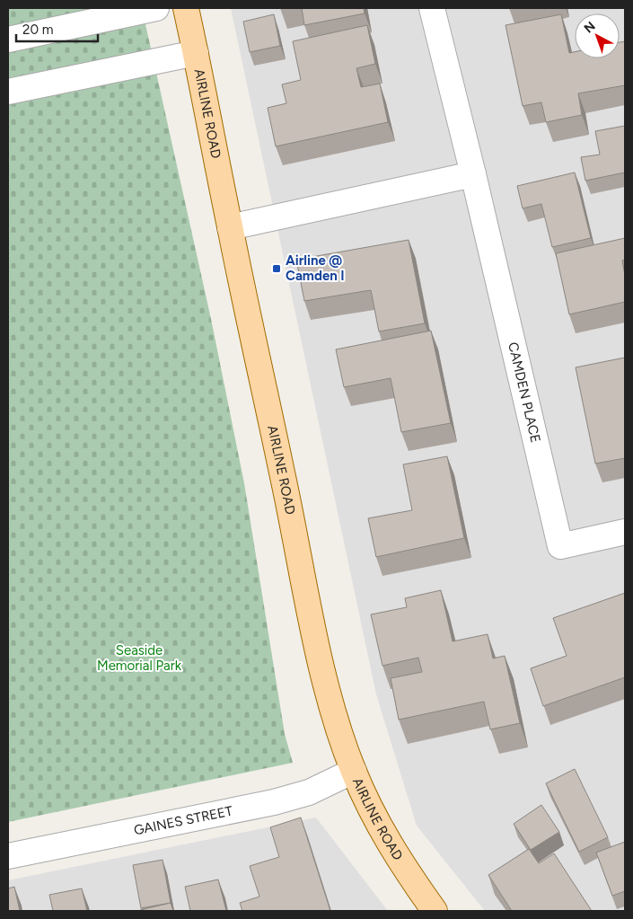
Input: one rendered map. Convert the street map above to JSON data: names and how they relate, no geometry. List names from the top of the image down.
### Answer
{
  "streets": {
    "main road": ["AIRLINE ROAD"],
    "street": ["CAMDEN PLACE", "GAINES STREET"]
  },
  "crossings": [
    ["AIRLINE ROAD", "GAINES STREET"]
  ],
  "parks": ["Seaside Memorial Park"],
  "places": {
    "transit": ["Airline @ Camden I"]
  },
  "scale_bar": "20 m",
  "north": "top left"
}
